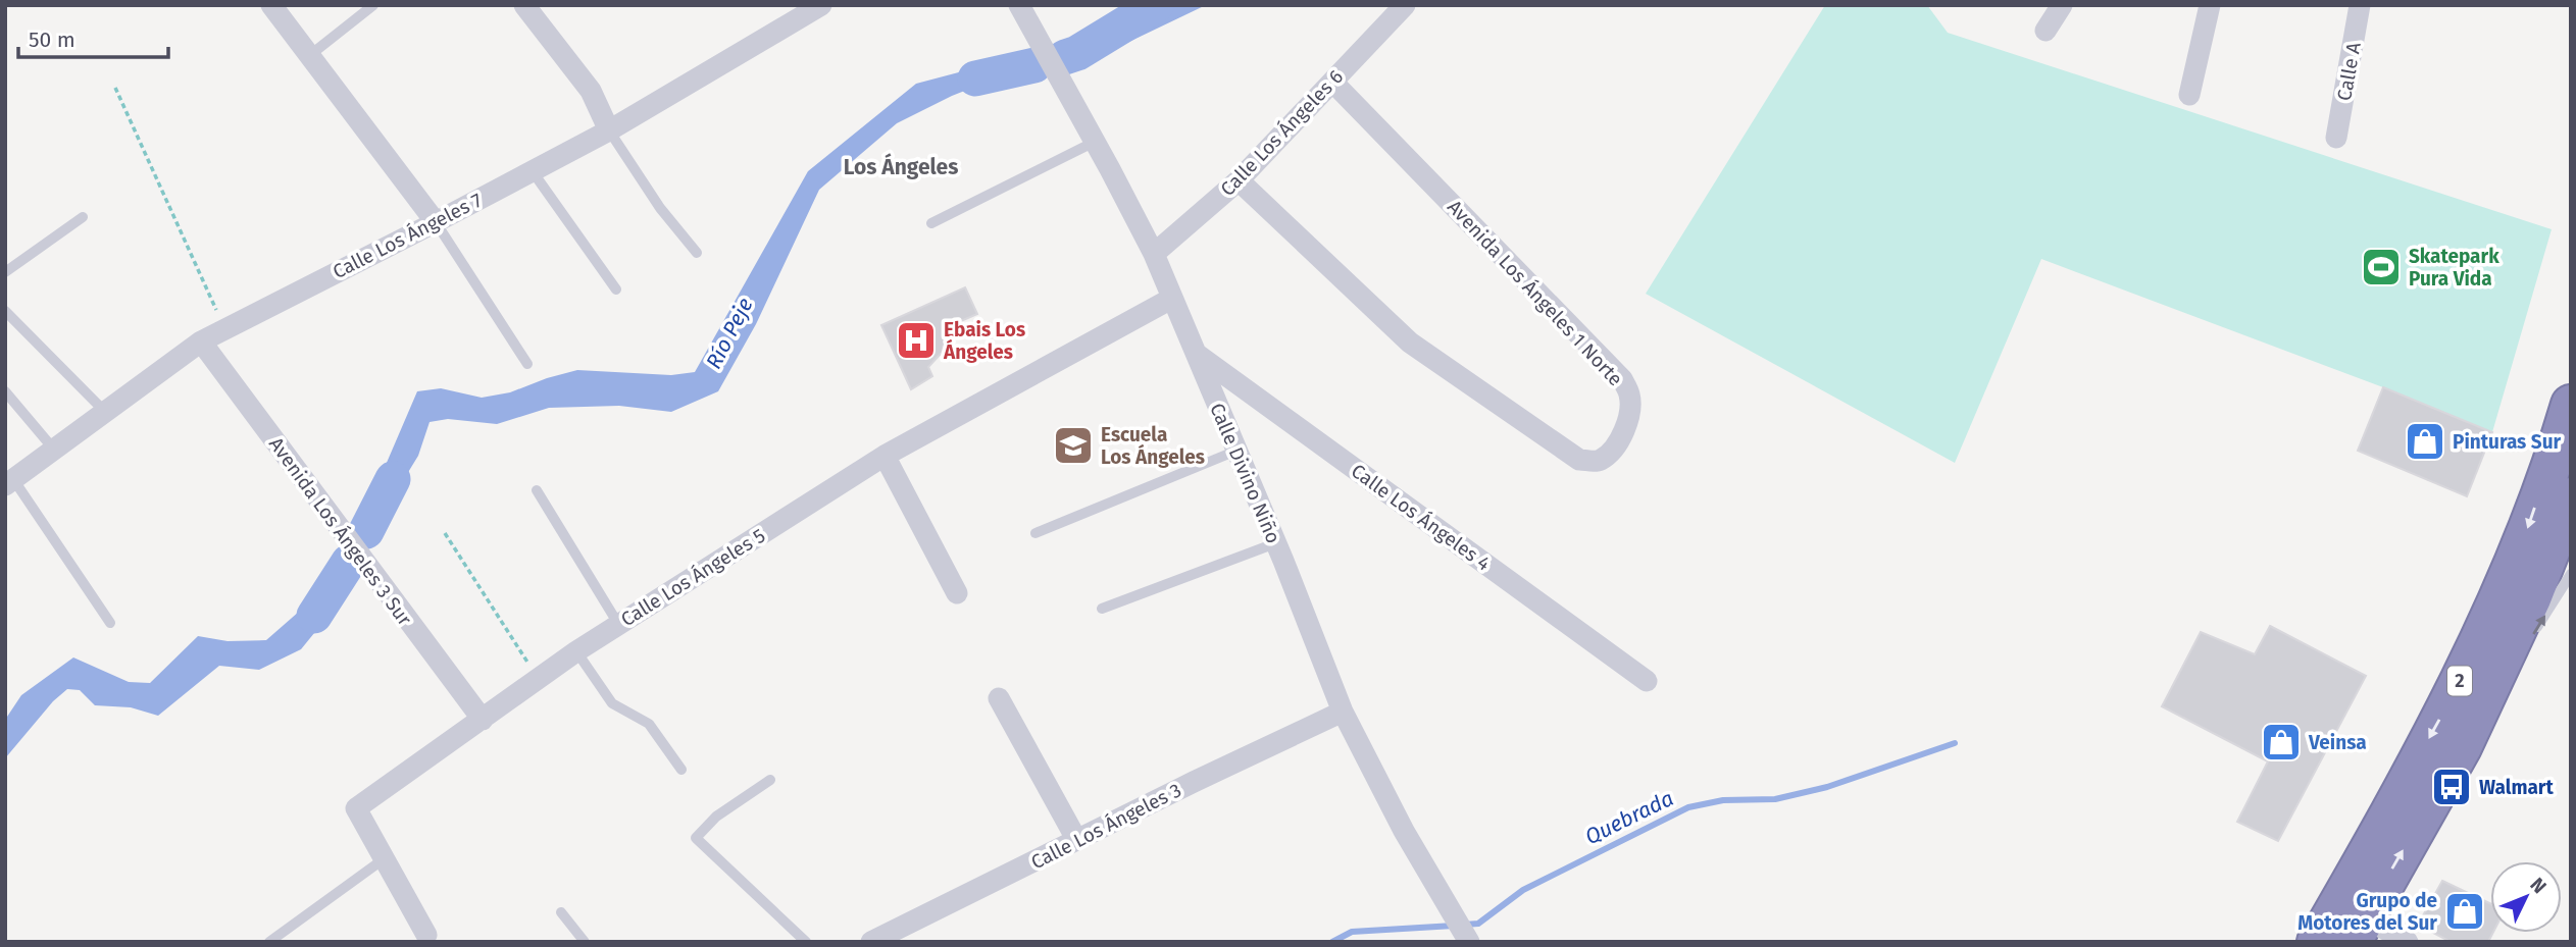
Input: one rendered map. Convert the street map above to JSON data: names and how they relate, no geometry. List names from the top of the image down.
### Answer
{
  "streets": {
    "highway": ["2"],
    "street": [
      "Calle A",
      "Calle Los Ángeles 6",
      "Calle Los Ángeles 7",
      "Avenida Los Ángeles 1 Norte",
      "Calle Divino Niño",
      "Calle Los Ángeles 4",
      "Avenida Los Ángeles 3 Sur",
      "Calle Los Ángeles 5",
      "Calle Los Ángeles 3"
    ]
  },
  "crossings": [
    ["Calle Los Ángeles 6", "Avenida Los Ángeles 1 Norte"],
    ["Calle Los Ángeles 6", "Calle Divino Niño"],
    ["Calle Los Ángeles 7", "Avenida Los Ángeles 3 Sur"],
    ["Calle Divino Niño", "Calle Los Ángeles 4"],
    ["Calle Divino Niño", "Calle Los Ángeles 5"],
    ["Calle Divino Niño", "Calle Los Ángeles 3"],
    ["Avenida Los Ángeles 3 Sur", "Calle Los Ángeles 5"]
  ],
  "districts": ["Los Ángeles"],
  "water": ["Río Peje", "Quebrada"],
  "places": {
    "sports": ["Skatepark Pura Vida"],
    "hospital": ["Ebais Los Ángeles"],
    "shop": ["Pinturas Sur", "Veinsa", "Grupo de Motores del Sur"],
    "school or university": ["Escuela Los Ángeles"],
    "bus stop": ["Walmart"]
  },
  "scale_bar": "50 m",
  "north": "top right"
}
